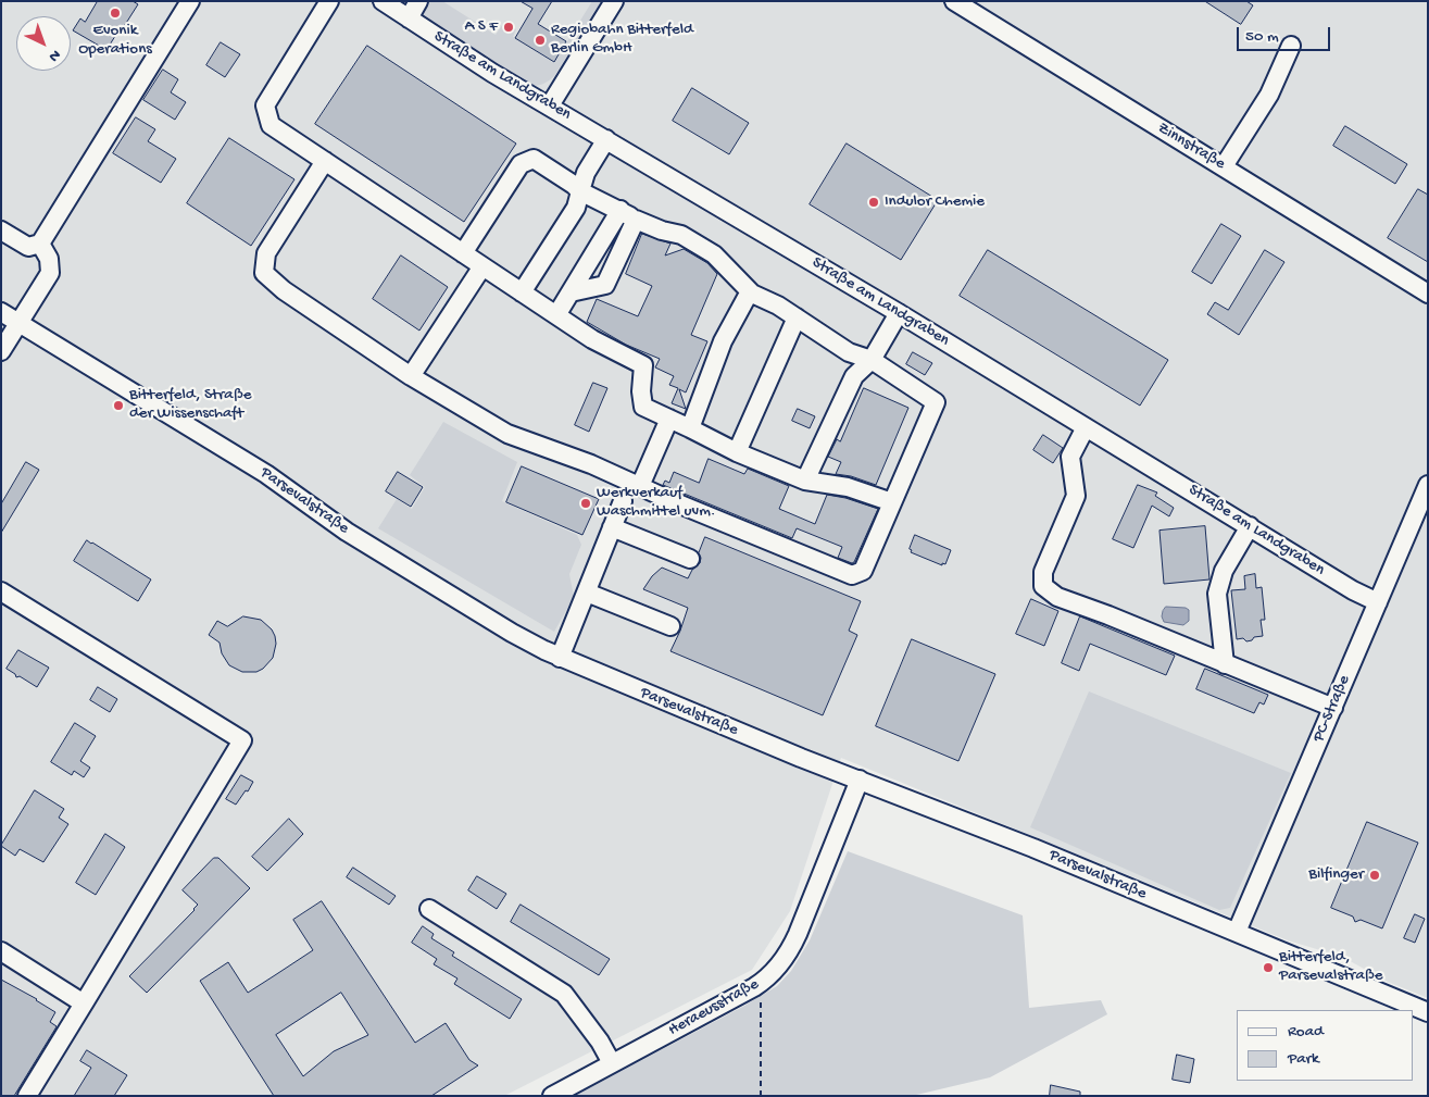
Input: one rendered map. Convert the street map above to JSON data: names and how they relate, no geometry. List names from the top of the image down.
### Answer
{
  "streets": {
    "street": [
      "Straße am Landgraben",
      "Zinnstraße",
      "Parsevalstraße",
      "PC-Straße",
      "Heraeusstraße"
    ]
  },
  "crossings": [
    ["Straße am Landgraben", "PC-Straße"],
    ["Parsevalstraße", "PC-Straße"],
    ["Parsevalstraße", "Heraeusstraße"]
  ],
  "places": [
    "Evonik Operations",
    "A S F",
    "Regiobahn Bitterfeld Berlin GmbH",
    "Indulor Chemie",
    "Bitterfeld, Straße der Wissenschaft",
    "Werkverkauf Waschmittel uvm.",
    "Bilfinger",
    "Bitterfeld, Parsevalstraße"
  ],
  "legend": ["Road", "Park"],
  "scale_bar": "50 m",
  "north": "bottom right"
}
